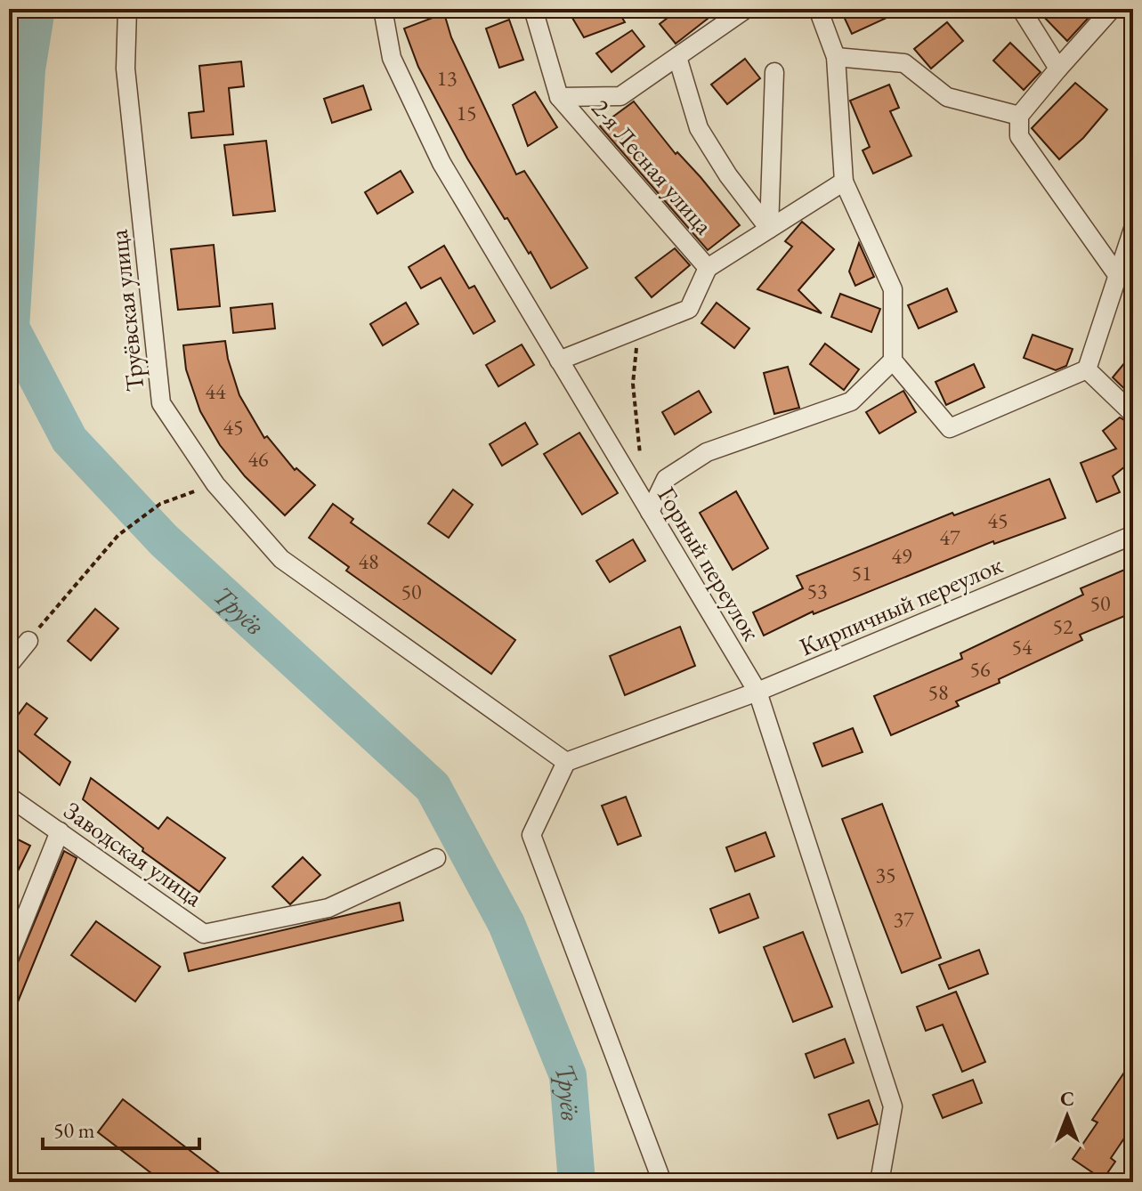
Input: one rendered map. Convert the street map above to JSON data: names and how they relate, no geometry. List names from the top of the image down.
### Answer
{
  "streets": {
    "street": [
      "2-я Лесная улица",
      "Труёвская улица",
      "Горный переулок",
      "Кирпичный переулок",
      "Заводская улица"
    ]
  },
  "crossings": [
    ["2-я Лесная улица", "Горный переулок"],
    ["Труёвская улица", "Кирпичный переулок"],
    ["Горный переулок", "Кирпичный переулок"]
  ],
  "water": ["Труёв"],
  "house_numbers": [
    "13",
    "15",
    "44",
    "45",
    "46",
    "45",
    "47",
    "49",
    "48",
    "51",
    "53",
    "50",
    "50",
    "52",
    "54",
    "56",
    "58",
    "35",
    "37"
  ],
  "scale_bar": "50 m",
  "north": "top"
}
